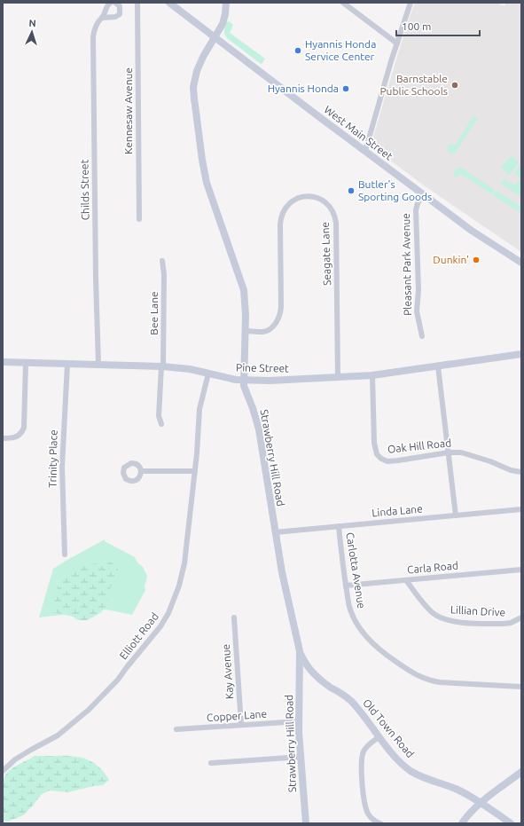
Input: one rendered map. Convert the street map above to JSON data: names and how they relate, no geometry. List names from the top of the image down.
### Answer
{
  "streets": {
    "main road": [
      "West Main Street",
      "Pine Street",
      "Strawberry Hill Road",
      "Old Town Road"
    ],
    "street": [
      "Kennesaw Avenue",
      "Childs Street",
      "Seagate Lane",
      "Pleasant Park Avenue",
      "Bee Lane",
      "Oak Hill Road",
      "Trinity Place",
      "Linda Lane",
      "Carla Road",
      "Carlotta Avenue",
      "Lillian Drive",
      "Elliott Road",
      "Kay Avenue",
      "Copper Lane"
    ]
  },
  "crossings": [
    ["West Main Street", "Pleasant Park Avenue"],
    ["West Main Street", "Strawberry Hill Road"],
    ["Childs Street", "Pine Street"],
    ["Seagate Lane", "Pine Street"],
    ["Seagate Lane", "Strawberry Hill Road"],
    ["Bee Lane", "Pine Street"],
    ["Pine Street", "Oak Hill Road"],
    ["Pine Street", "Strawberry Hill Road"],
    ["Pine Street", "Trinity Place"],
    ["Pine Street", "Elliott Road"],
    ["Strawberry Hill Road", "Linda Lane"],
    ["Strawberry Hill Road", "Copper Lane"],
    ["Strawberry Hill Road", "Old Town Road"],
    ["Linda Lane", "Carlotta Avenue"],
    ["Carla Road", "Carlotta Avenue"],
    ["Carla Road", "Lillian Drive"],
    ["Kay Avenue", "Copper Lane"]
  ],
  "places": [
    "Hyannis Honda Service Center",
    "Barnstable Public Schools",
    "Hyannis Honda",
    "Butler's Sporting Goods",
    "Dunkin'"
  ],
  "scale_bar": "100 m",
  "north": "top"
}
